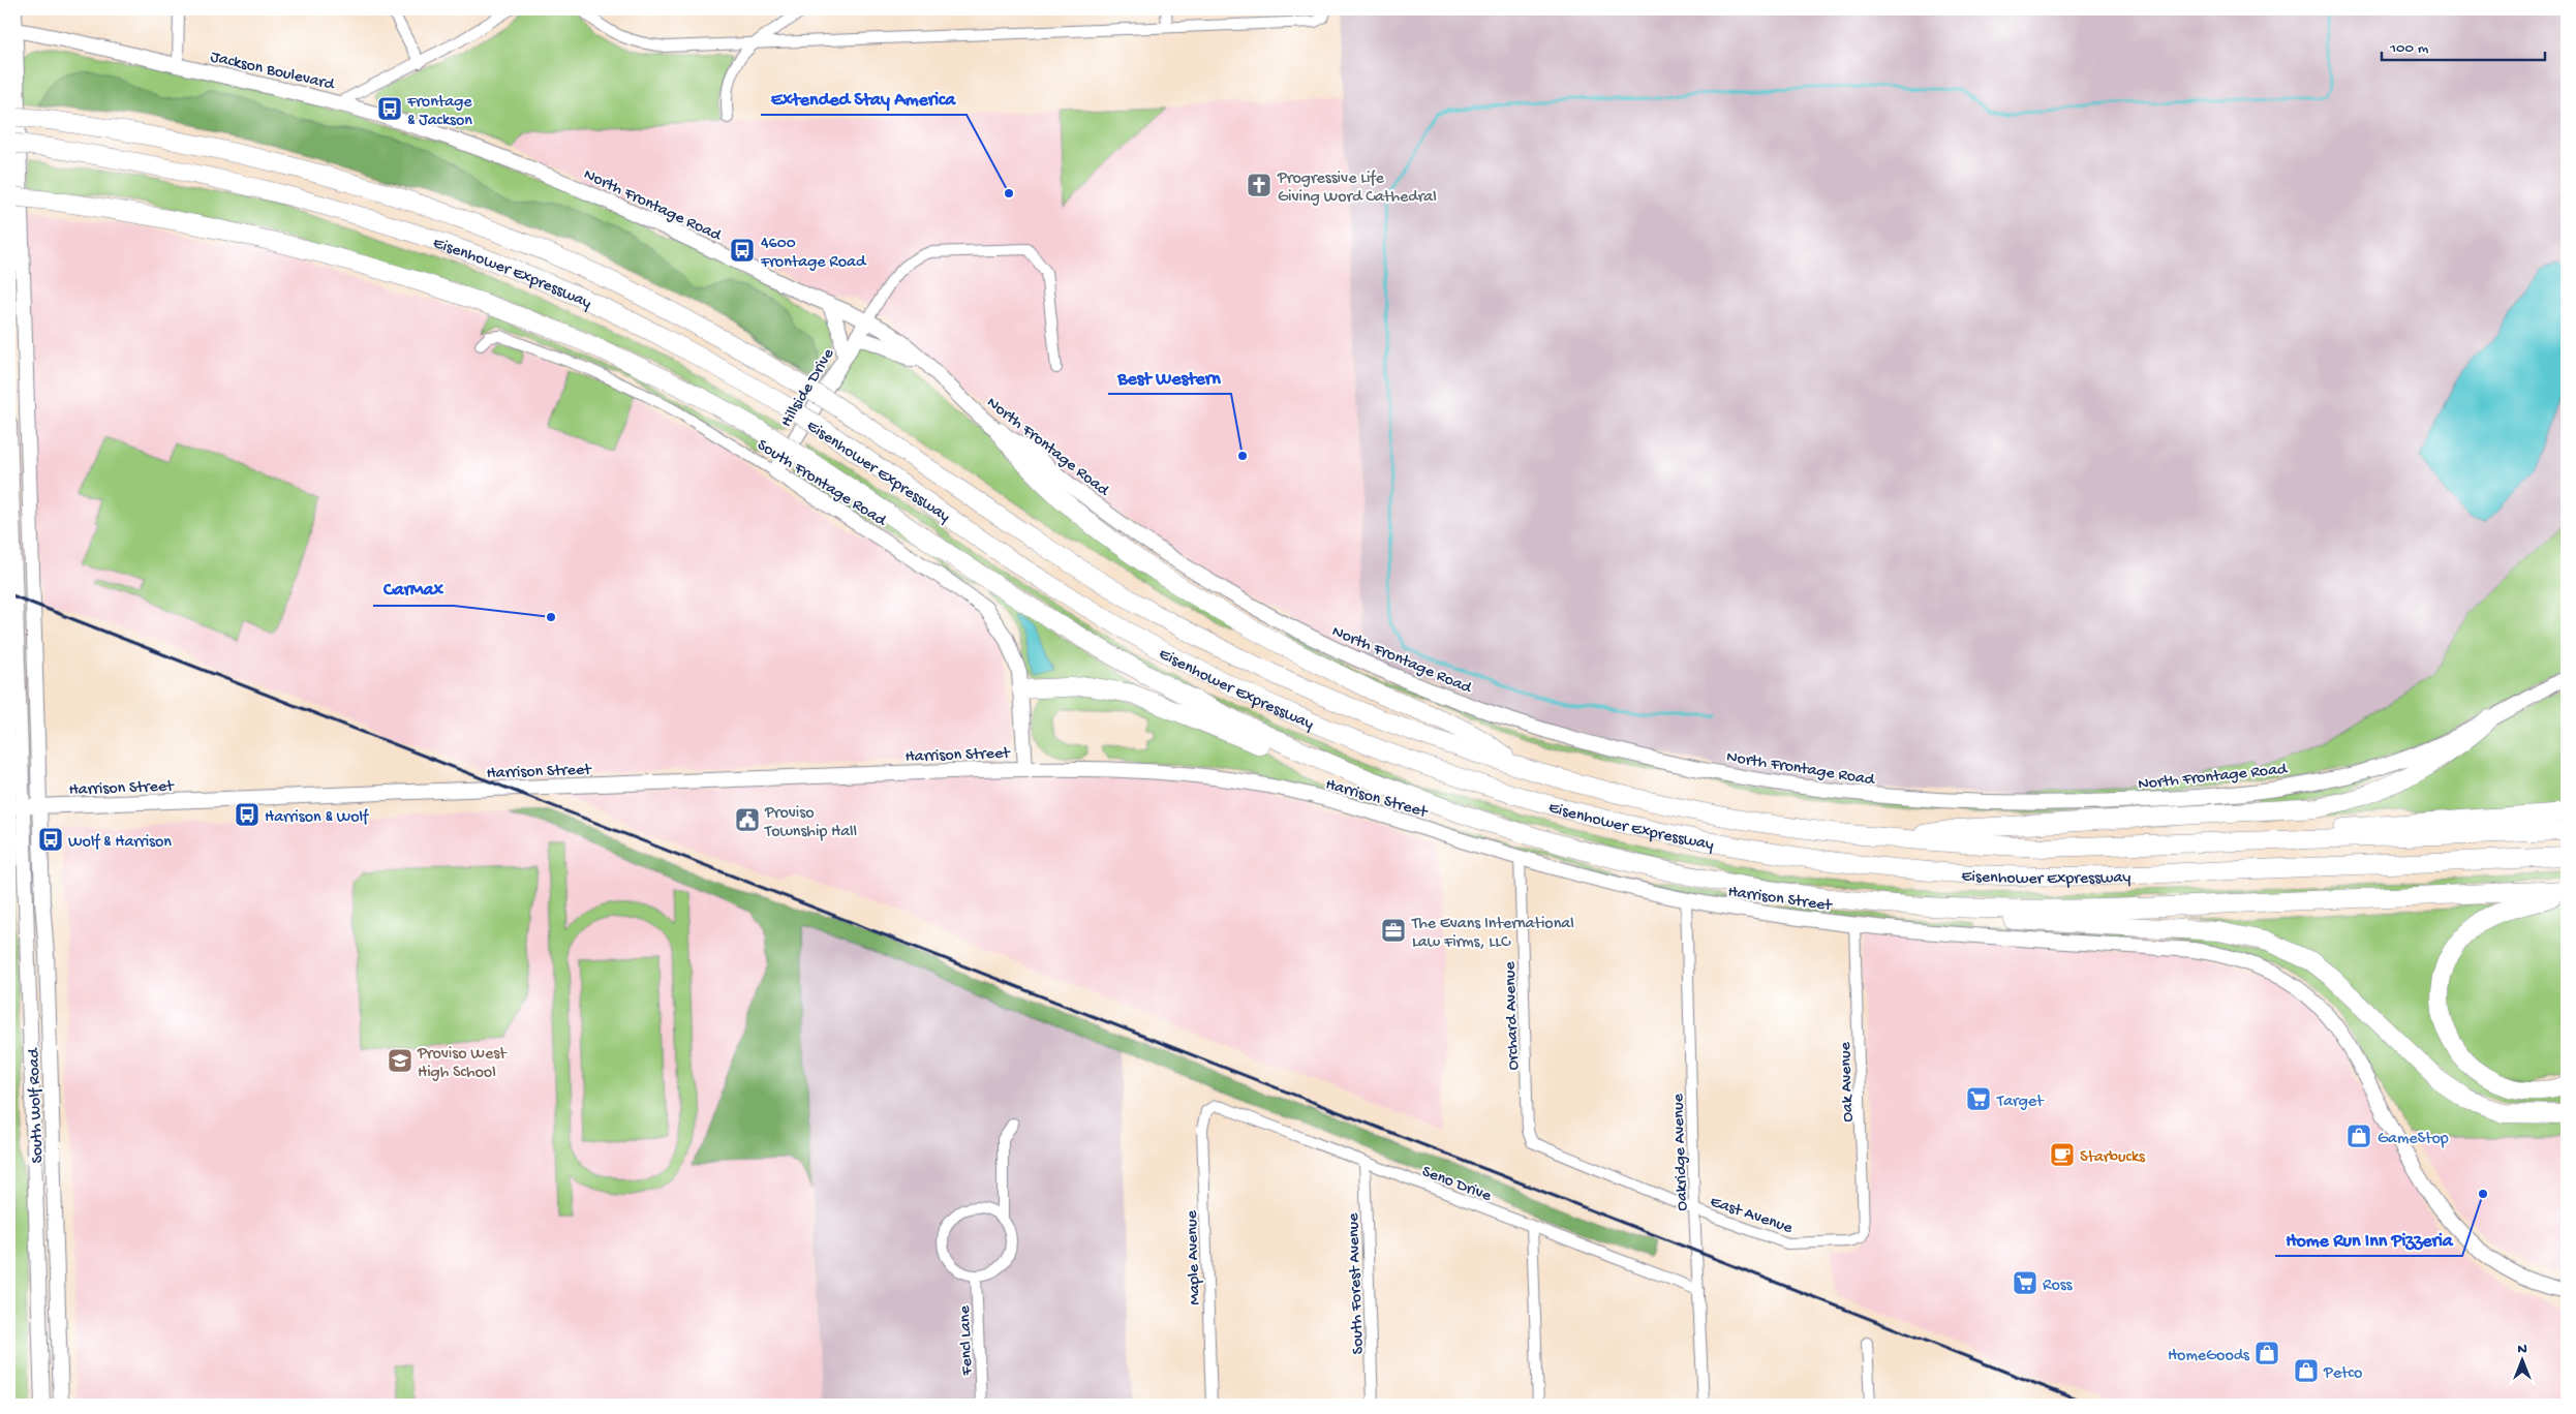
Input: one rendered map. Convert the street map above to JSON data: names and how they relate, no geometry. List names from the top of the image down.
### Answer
{
  "streets": {
    "highway": ["Eisenhower Expressway"],
    "main road": [
      "Jackson Boulevard",
      "North Frontage Road",
      "Hillside Drive",
      "South Frontage Road",
      "Harrison Street",
      "South Wolf Road"
    ],
    "street": [
      "Orchard Avenue",
      "Oak Avenue",
      "Oakridge Avenue",
      "Seno Drive",
      "East Avenue",
      "Maple Avenue",
      "South Forest Avenue",
      "Fencl Lane"
    ]
  },
  "crossings": [
    ["Jackson Boulevard", "North Frontage Road"],
    ["Jackson Boulevard", "South Wolf Road"],
    ["North Frontage Road", "Hillside Drive"],
    ["Hillside Drive", "South Frontage Road"],
    ["South Frontage Road", "Harrison Street"],
    ["Harrison Street", "Orchard Avenue"],
    ["Harrison Street", "Oak Avenue"],
    ["Harrison Street", "South Wolf Road"],
    ["Harrison Street", "Oakridge Avenue"],
    ["Orchard Avenue", "East Avenue"],
    ["Oak Avenue", "East Avenue"],
    ["Oakridge Avenue", "Seno Drive"],
    ["Oakridge Avenue", "East Avenue"],
    ["Seno Drive", "Maple Avenue"],
    ["Seno Drive", "South Forest Avenue"]
  ],
  "places": {
    "bus stop": [
      "Frontage & Jackson",
      "4600 Frontage Road",
      "Harrison & Wolf",
      "Wolf & Harrison"
    ],
    "church": ["Progressive Life Giving Word Cathedral"],
    "other": [
      "Extended Stay America",
      "Best Western",
      "CarMax",
      "Home Run Inn Pizzeria"
    ],
    "public building": ["Proviso Township Hall"],
    "office": ["The Evans International Law Firms, LLC"],
    "school or university": ["Proviso West High School"],
    "supermarket": ["Target", "Ross"],
    "shop": ["GameStop", "HomeGoods", "Petco"],
    "cafe": ["Starbucks"]
  },
  "scale_bar": "100 m",
  "north": "top"
}
